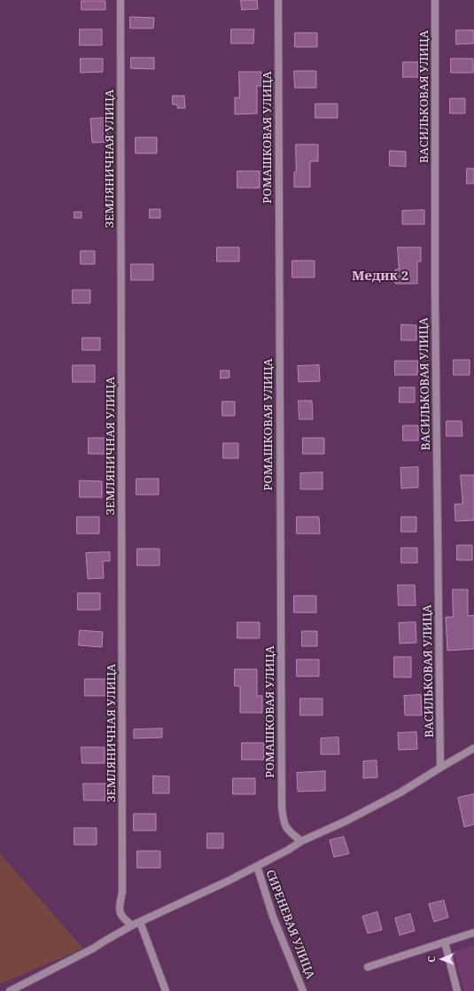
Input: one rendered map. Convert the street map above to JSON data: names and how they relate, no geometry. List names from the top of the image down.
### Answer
{
  "streets": {
    "street": [
      "ВАСИЛЬКОВАЯ УЛИЦА",
      "РОМАШКОВАЯ УЛИЦА",
      "ЗЕМЛЯНИЧНАЯ УЛИЦА",
      "СИРЕНЕВАЯ УЛИЦА"
    ]
  },
  "districts": ["Медик 2"],
  "north": "left"
}
